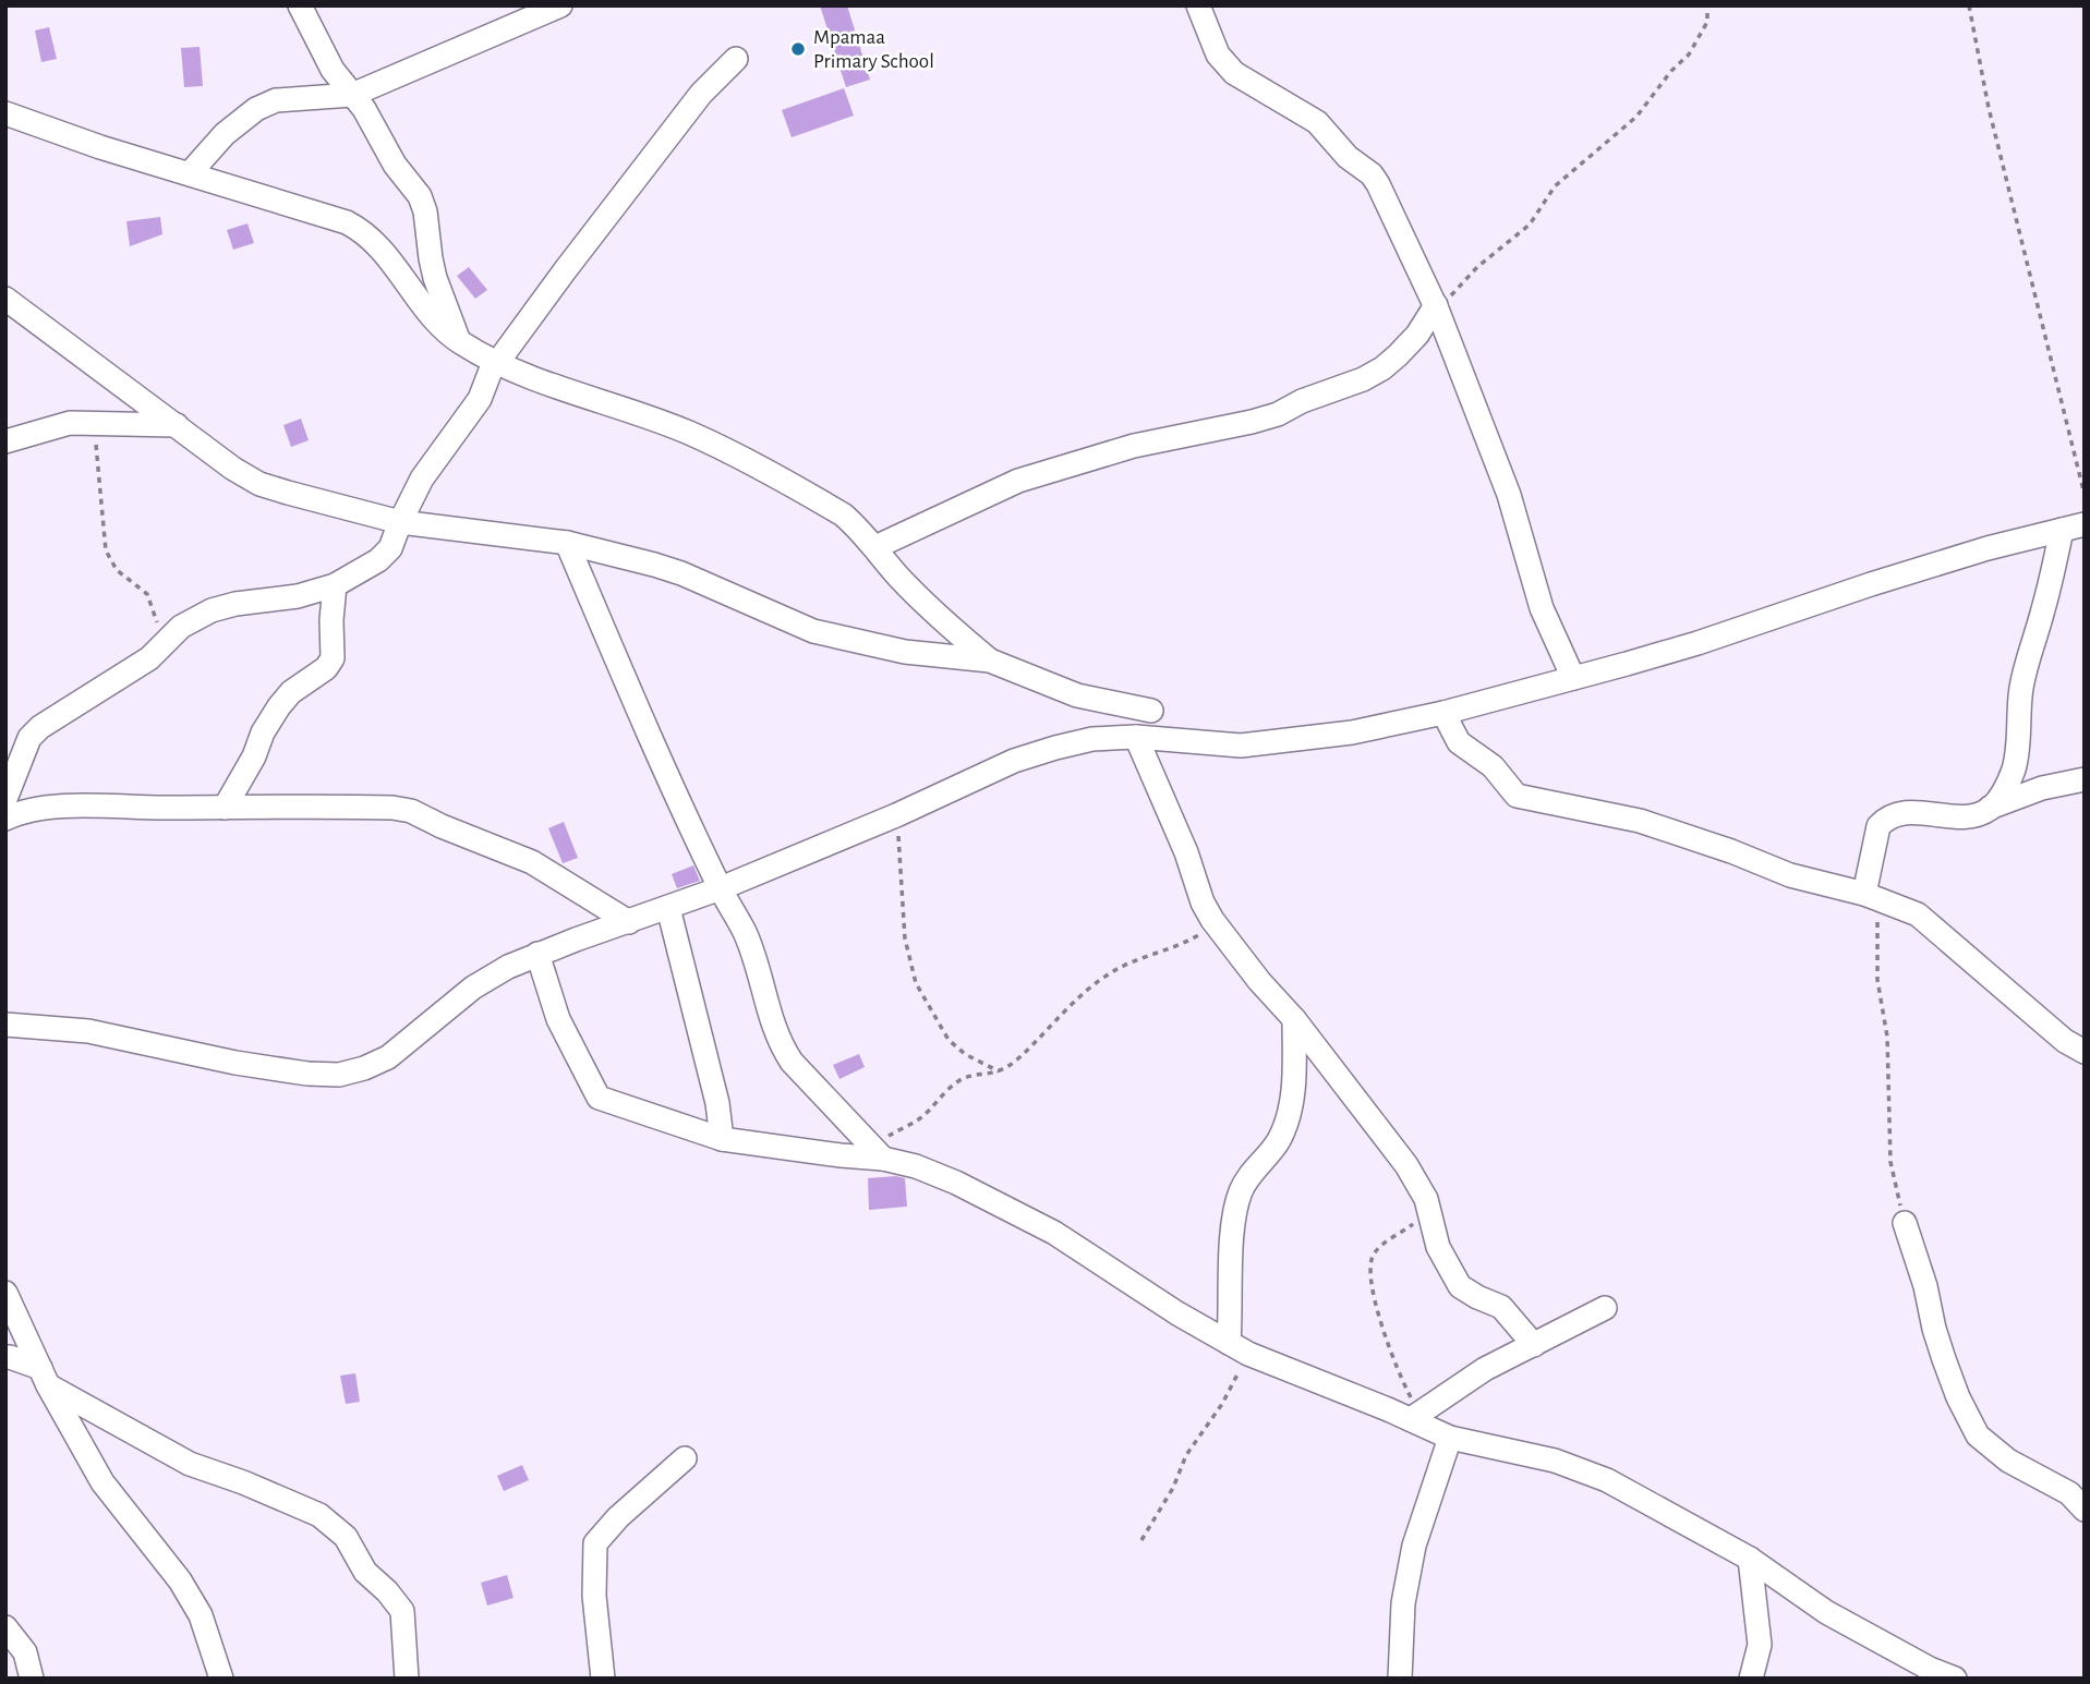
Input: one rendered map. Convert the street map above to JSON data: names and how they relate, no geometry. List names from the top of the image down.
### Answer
{
  "places": ["Mpamaa Primary School"]
}
